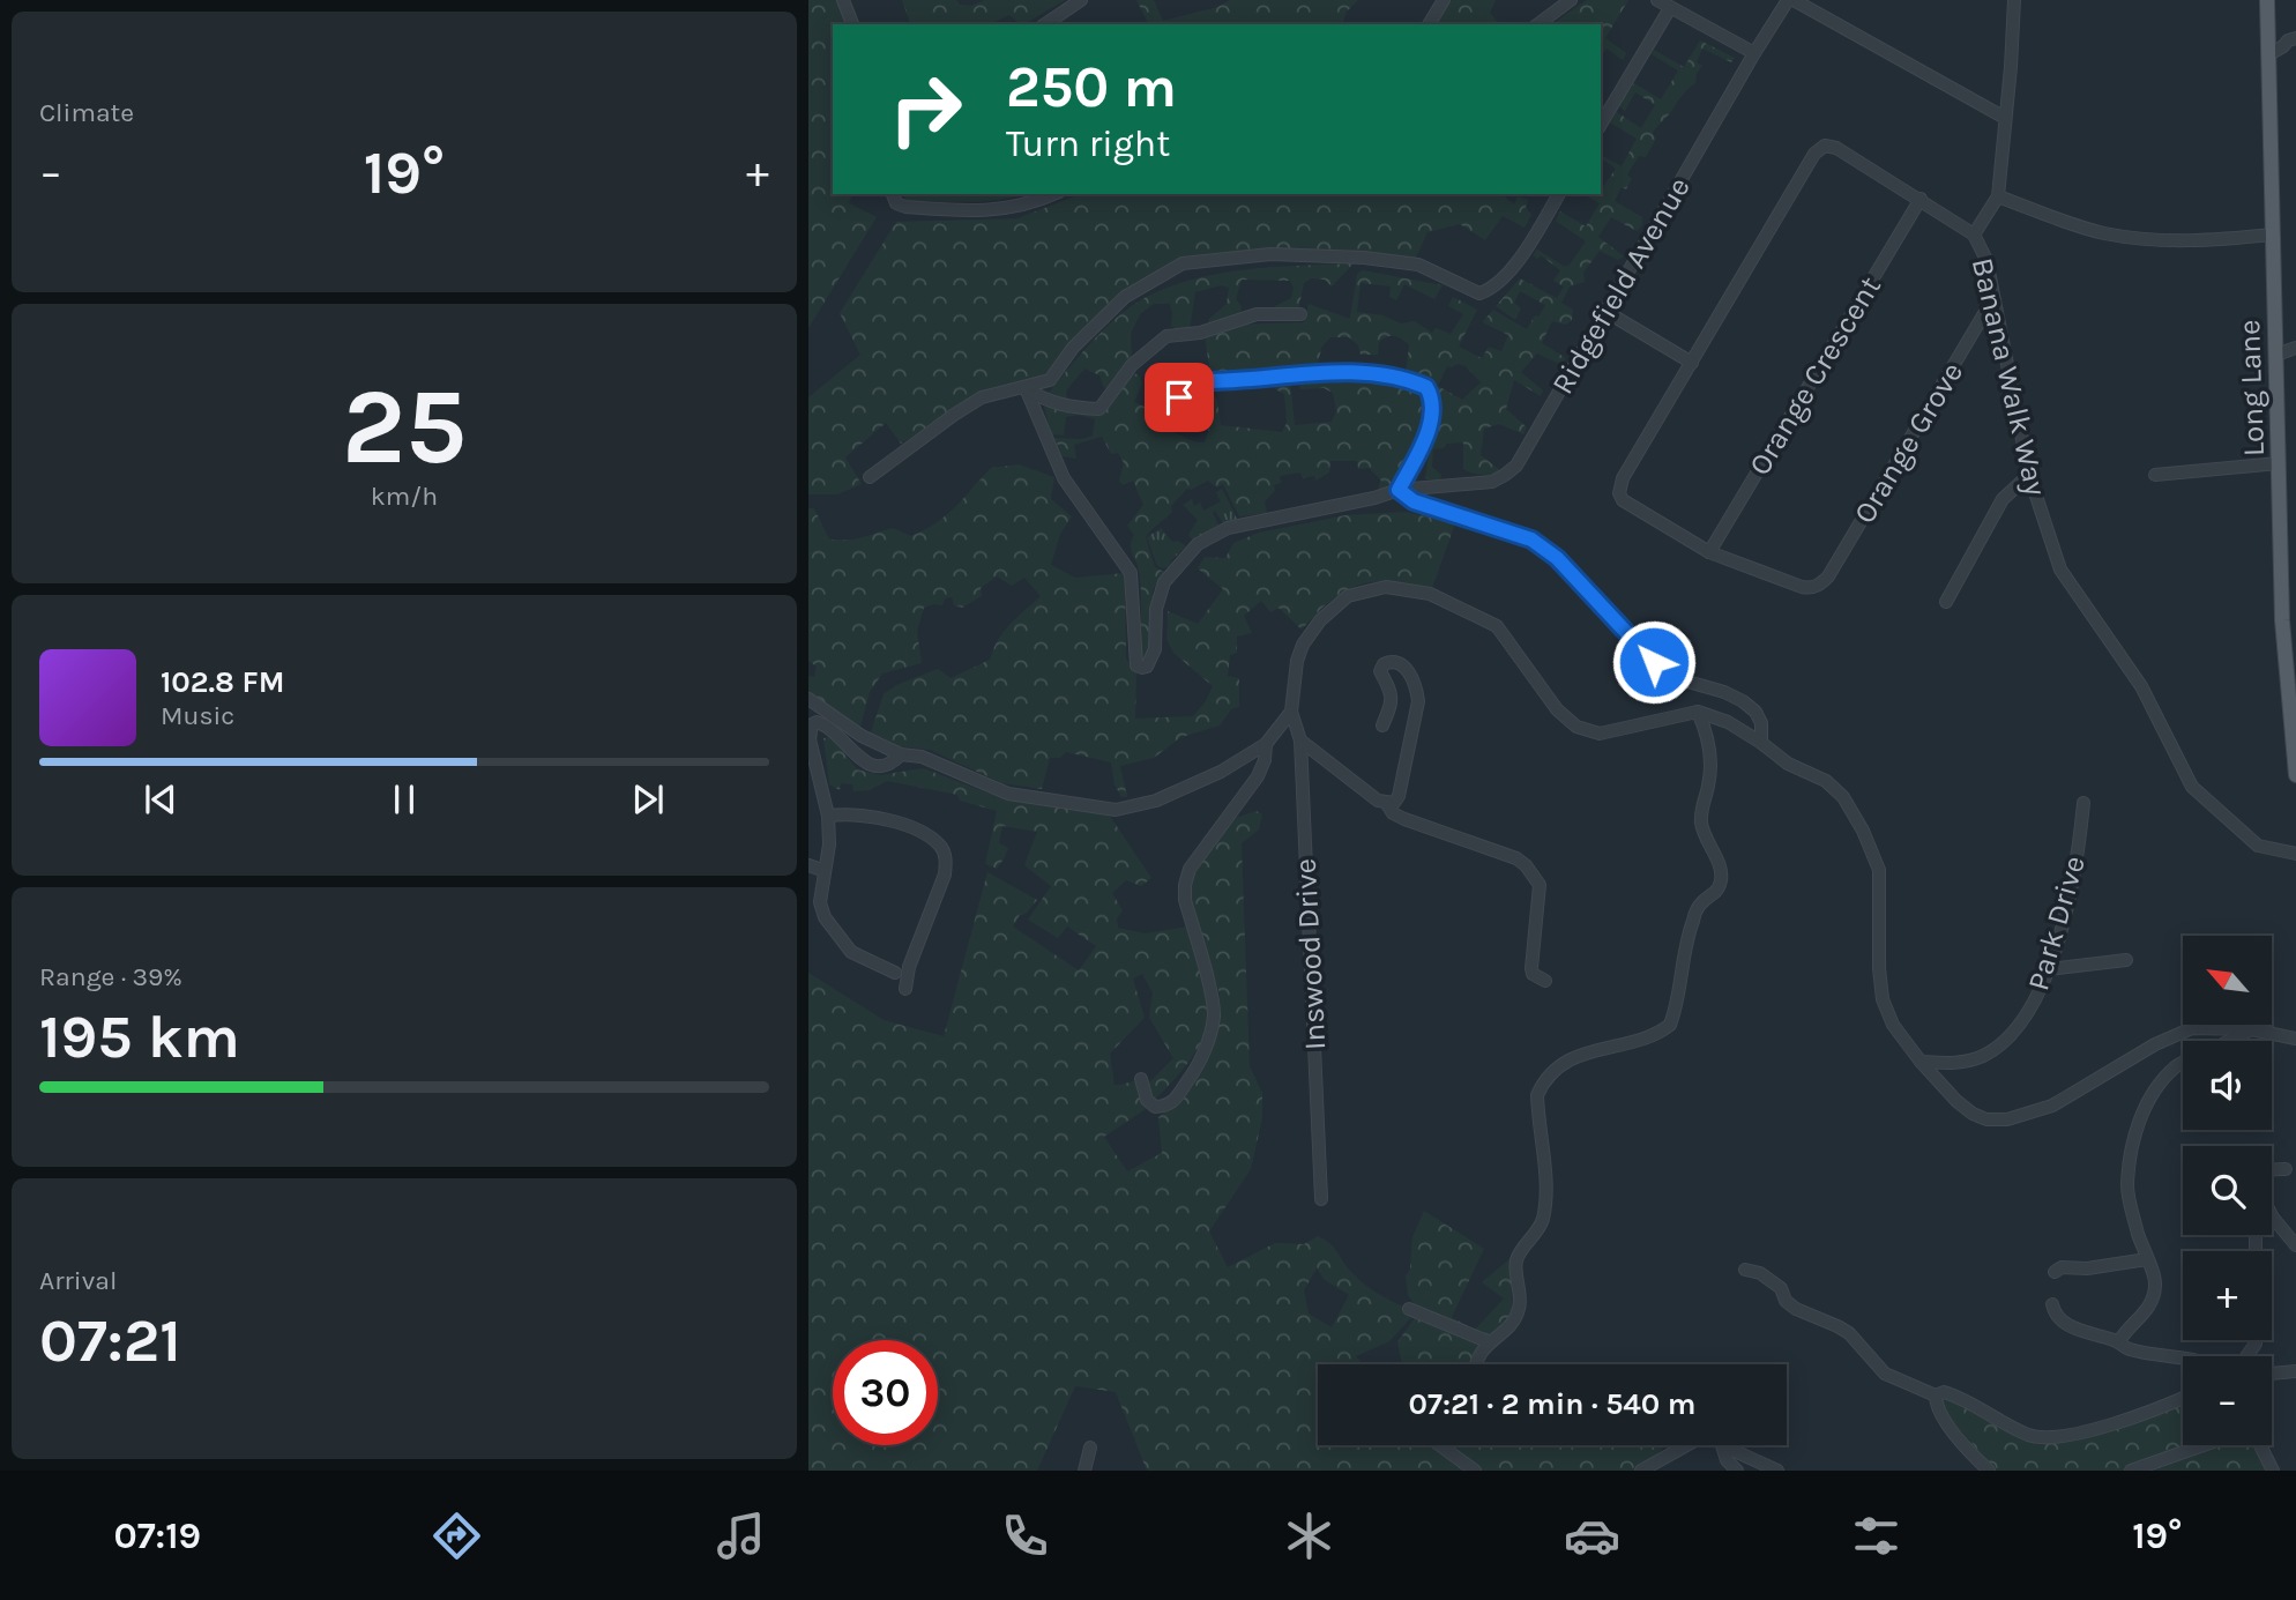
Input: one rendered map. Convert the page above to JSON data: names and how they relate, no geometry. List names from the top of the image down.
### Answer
{
  "streets": {
    "main road": ["Long Lane"],
    "street": [
      "Ridgefield Avenue",
      "Orange Crescent",
      "Banana Walk Way",
      "Orange Grove",
      "Park Drive",
      "Inswood Drive"
    ]
  },
  "crossings": [
    ["Orange Crescent", "Banana Walk Way"],
    ["Orange Crescent", "Orange Grove"],
    ["Banana Walk Way", "Orange Grove"]
  ],
  "north": "top left",
  "page": {
    "tile": [
      "Climate",
      ["25", "km/h"],
      ["Range · 39%", "195 km"],
      ["Arrival", "07:21"]
    ],
    "turn": ["250 m", "Turn right"],
    "heat": ["−", "19°", "+"],
    "song": ["102.8 FM", "Music"],
    "map_buttons": ["+", "−"],
    "limit": "30",
    "trip": "07:21 · 2 min · 540 m",
    "tabs": ["07:19", "19°"]
  }
}
